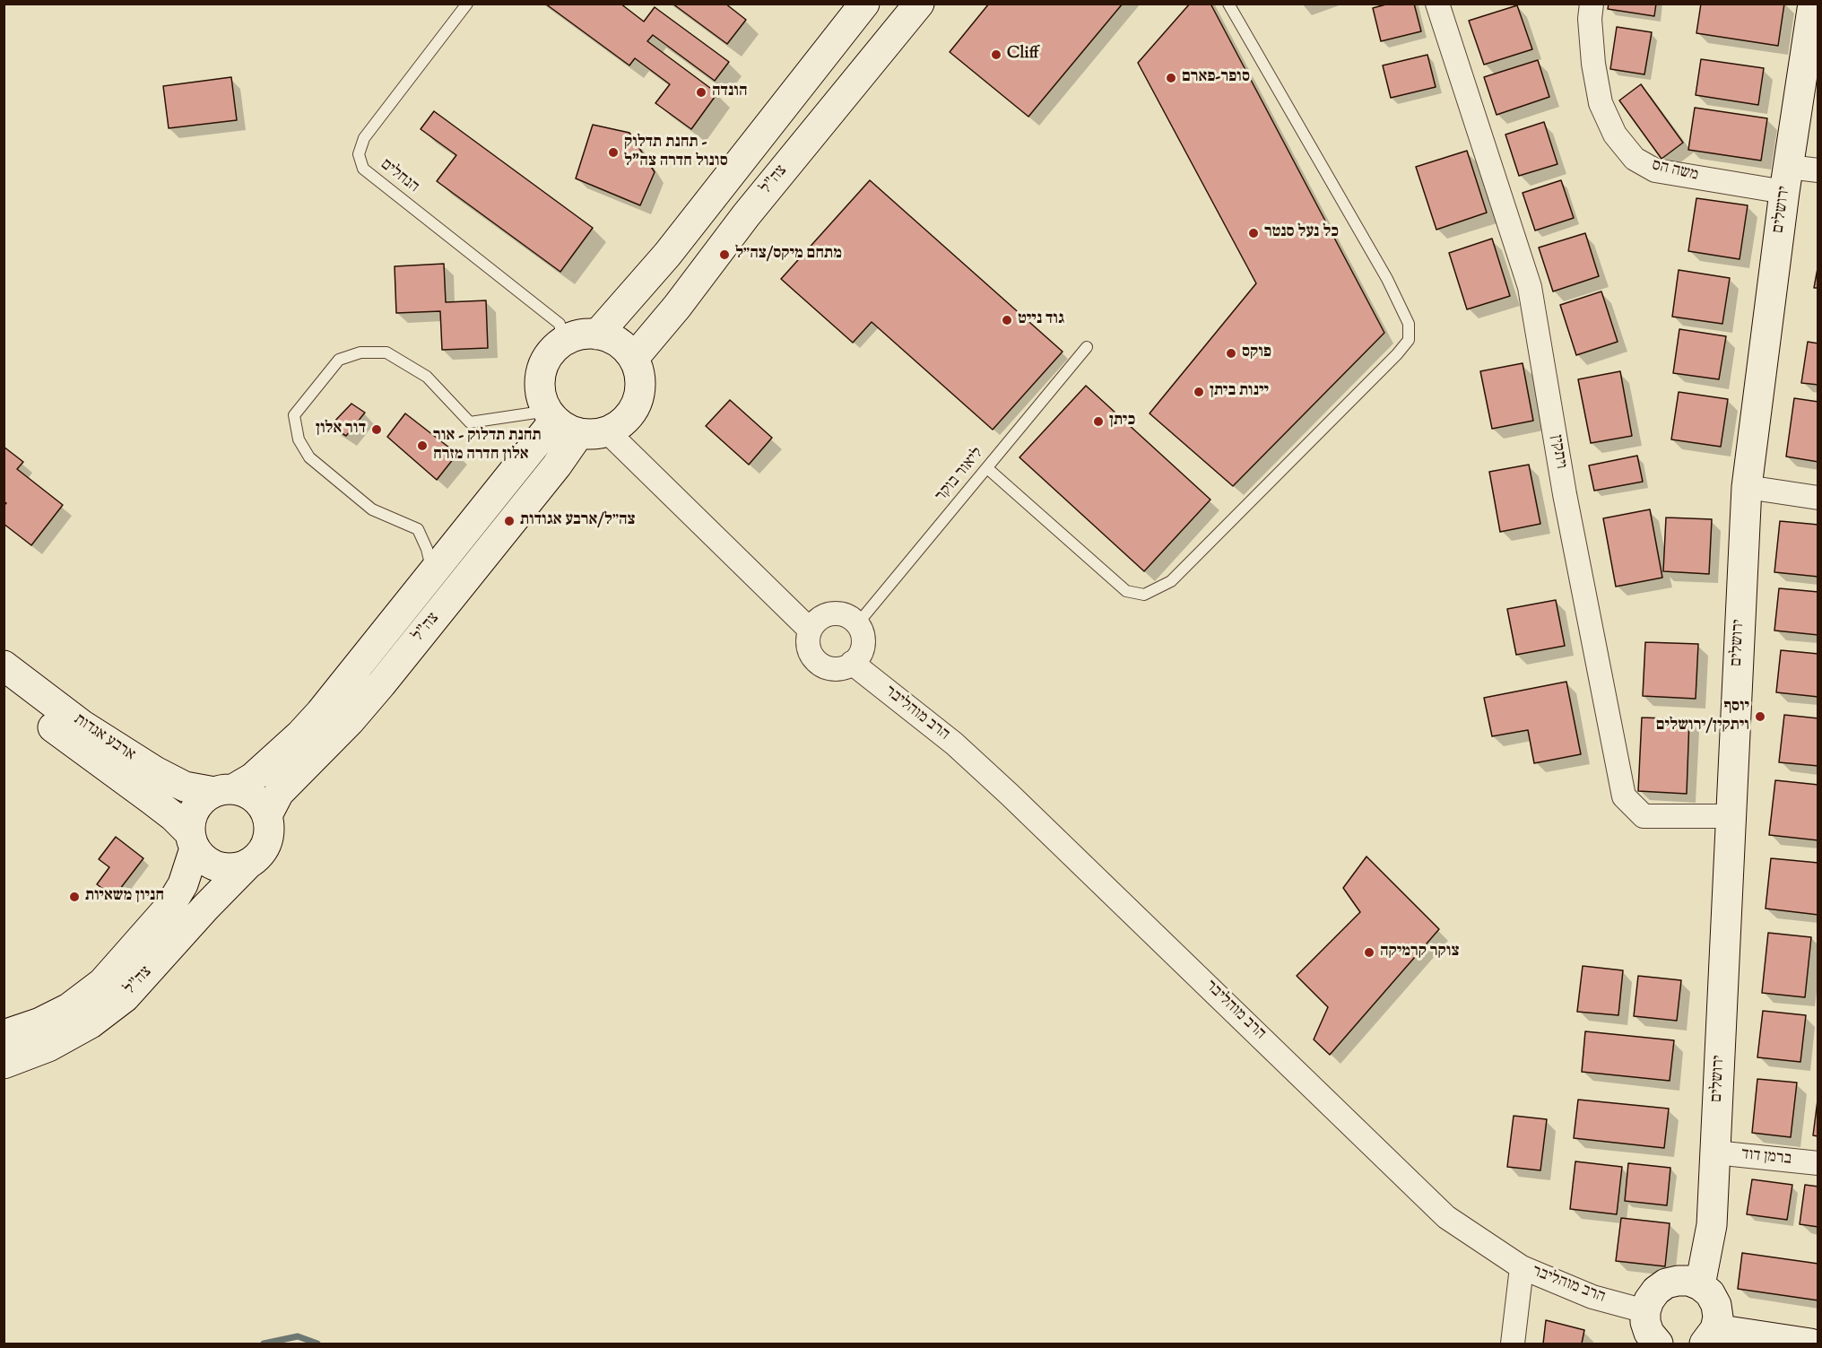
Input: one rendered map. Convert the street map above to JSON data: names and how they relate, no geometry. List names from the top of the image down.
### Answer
{
  "streets": {
    "main road": ["צה\"ל", "ירושלים", "ארבע אגדות"],
    "street": [
      "משה הס",
      "ויתקין",
      "הרב מוהליבר",
      "ברמן דוד"
    ],
    "lane": ["הנחלים", "ליאור בוקר"]
  },
  "crossings": [
    ["משה הס", "ירושלים"],
    ["הנחלים", "צה\"ל"],
    ["צה\"ל", "ארבע אגדות"],
    ["ירושלים", "ויתקין"],
    ["ירושלים", "ברמן דוד"],
    ["ליאור בוקר", "הרב מוהליבר"]
  ],
  "places": [
    "Cliff",
    "סופר-פארם",
    "הונדה",
    "תחנת תדלוק - סונול חדרה צה\"ל",
    "כל נעל סנטר",
    "מתחם מיקס/צה״ל",
    "גוד נייט",
    "פוקס",
    "יינות ביתן",
    "כיתן",
    "דור אלון",
    "תחנת תדלוק - אור אלון חדרה מזרח",
    "צה״ל/ארבע אגודות",
    "יוסף ויתקין/ירושלים",
    "חניון משאיות",
    "צוקר קרמיקה"
  ]
}
